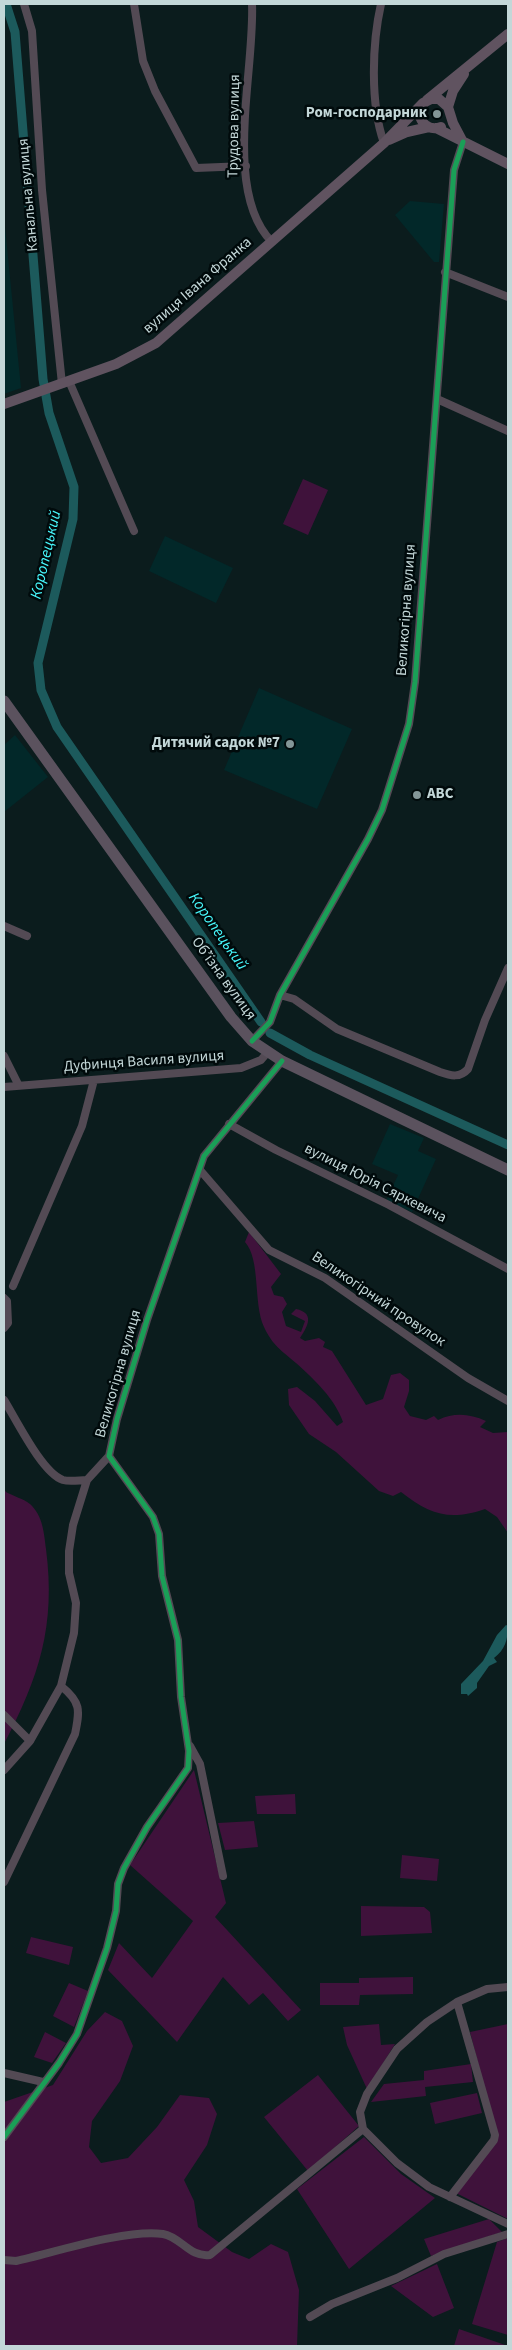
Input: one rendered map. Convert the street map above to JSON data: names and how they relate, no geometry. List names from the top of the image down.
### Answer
{
  "streets": {
    "main road": ["вулиця Івана Франка", "Обʼїзна вулиця"],
    "street": [
      "Трудова вулиця",
      "Канальна вулиця",
      "Великогірна вулиця",
      "Дуфинця Василя вулиця",
      "вулиця Юрія Сяркевича",
      "Великогірний провулок"
    ]
  },
  "crossings": [
    ["Трудова вулиця", "вулиця Івана Франка"],
    ["Канальна вулиця", "вулиця Івана Франка"],
    ["Великогірна вулиця", "Обʼїзна вулиця"],
    ["Великогірна вулиця", "вулиця Юрія Сяркевича"],
    ["Великогірна вулиця", "Великогірний провулок"],
    ["Обʼїзна вулиця", "Дуфинця Василя вулиця"]
  ],
  "water": ["Коропецький"],
  "places": ["Ром-господарник", "Дитячий садок №7", "АВС"]
}
